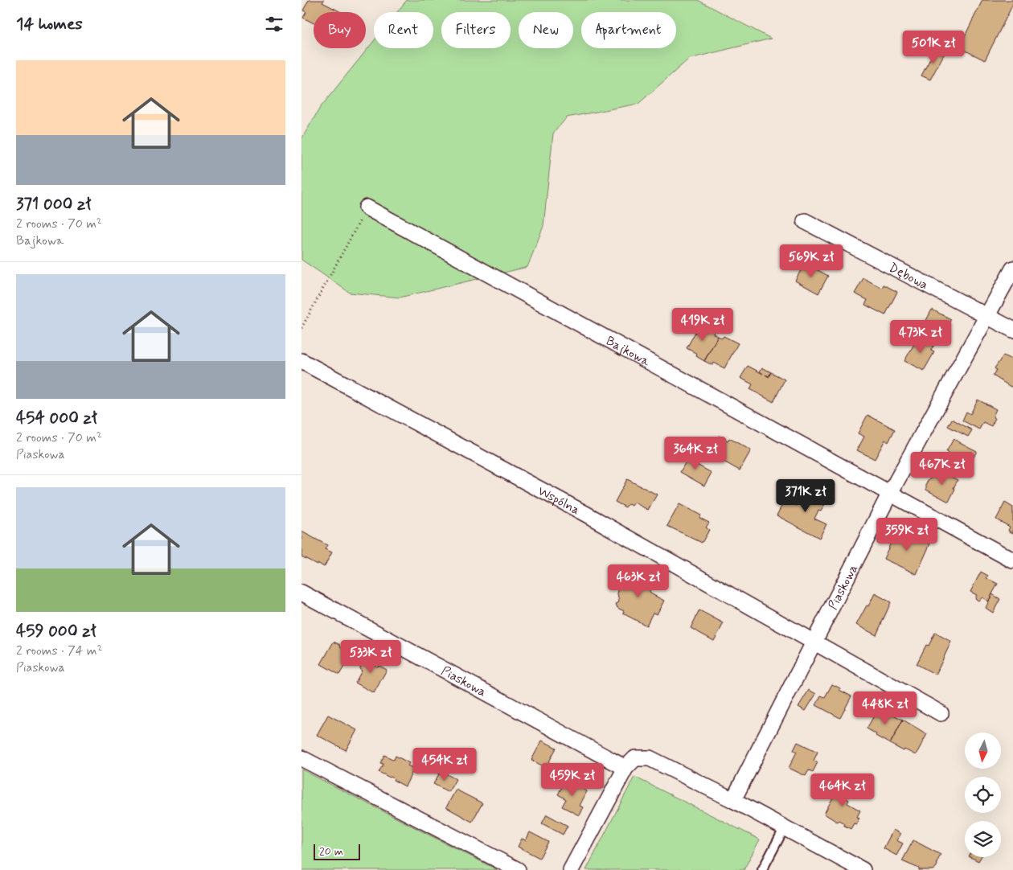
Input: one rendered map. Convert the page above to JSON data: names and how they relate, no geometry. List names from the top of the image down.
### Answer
{
  "streets": {
    "street": [
      "Dębowa",
      "Bajkowa",
      "Wspólna",
      "Piaskowa"
    ]
  },
  "crossings": [
    ["Dębowa", "Piaskowa"],
    ["Bajkowa", "Piaskowa"],
    ["Wspólna", "Piaskowa"]
  ],
  "scale_bar": "20 m",
  "north": "bottom",
  "page": {
    "heading": "14 homes",
    "chip": [
      "Buy",
      "Rent",
      "Filters",
      "New",
      "Apartment"
    ],
    "price": [
      "501K zł",
      "569K zł",
      "419K zł",
      "473K zł",
      "364K zł",
      "467K zł",
      "371K zł",
      "359K zł",
      "463K zł",
      "533K zł",
      "448K zł",
      "454K zł",
      "459K zł",
      "464K zł"
    ],
    "list": [
      {
        "name": "371 000 zł",
        "note": "2 rooms · 70 m² · Bajkowa"
      },
      {
        "name": "454 000 zł",
        "note": "2 rooms · 70 m² · Piaskowa"
      },
      {
        "name": "459 000 zł",
        "note": "2 rooms · 74 m² · Piaskowa"
      }
    ],
    "scale": "20 m"
  }
}
